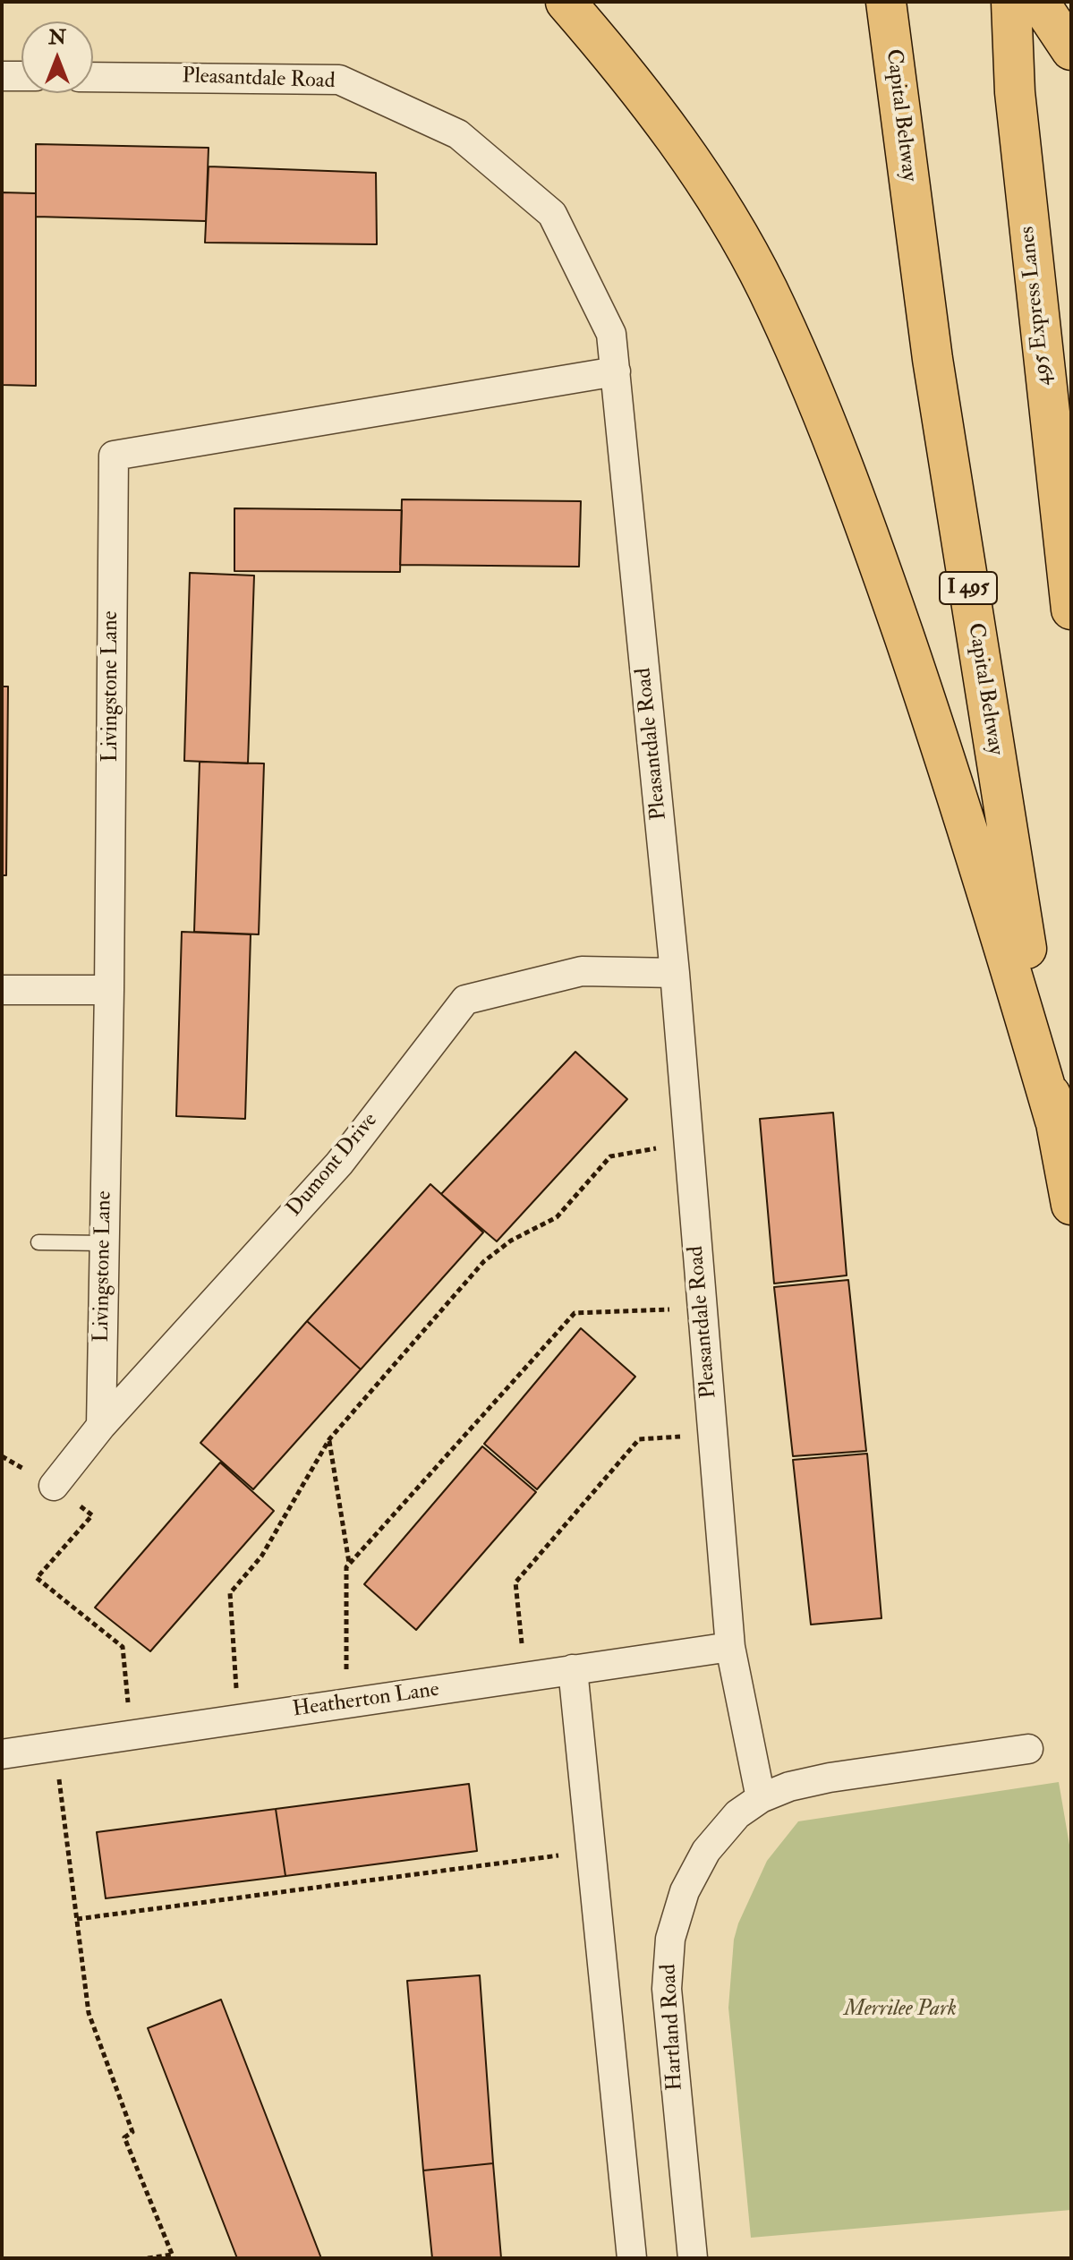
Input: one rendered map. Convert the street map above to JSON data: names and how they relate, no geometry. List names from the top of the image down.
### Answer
{
  "streets": {
    "highway": ["Capital Beltway", "495 Express Lanes", "I 495"],
    "street": [
      "Pleasantdale Road",
      "Livingstone Lane",
      "Dumont Drive",
      "Heatherton Lane",
      "Hartland Road"
    ]
  },
  "crossings": [
    ["Pleasantdale Road", "Livingstone Lane"],
    ["Pleasantdale Road", "Dumont Drive"],
    ["Pleasantdale Road", "Heatherton Lane"],
    ["Pleasantdale Road", "Hartland Road"],
    ["Livingstone Lane", "Dumont Drive"]
  ],
  "parks": ["Merrilee Park"],
  "north": "top"
}
